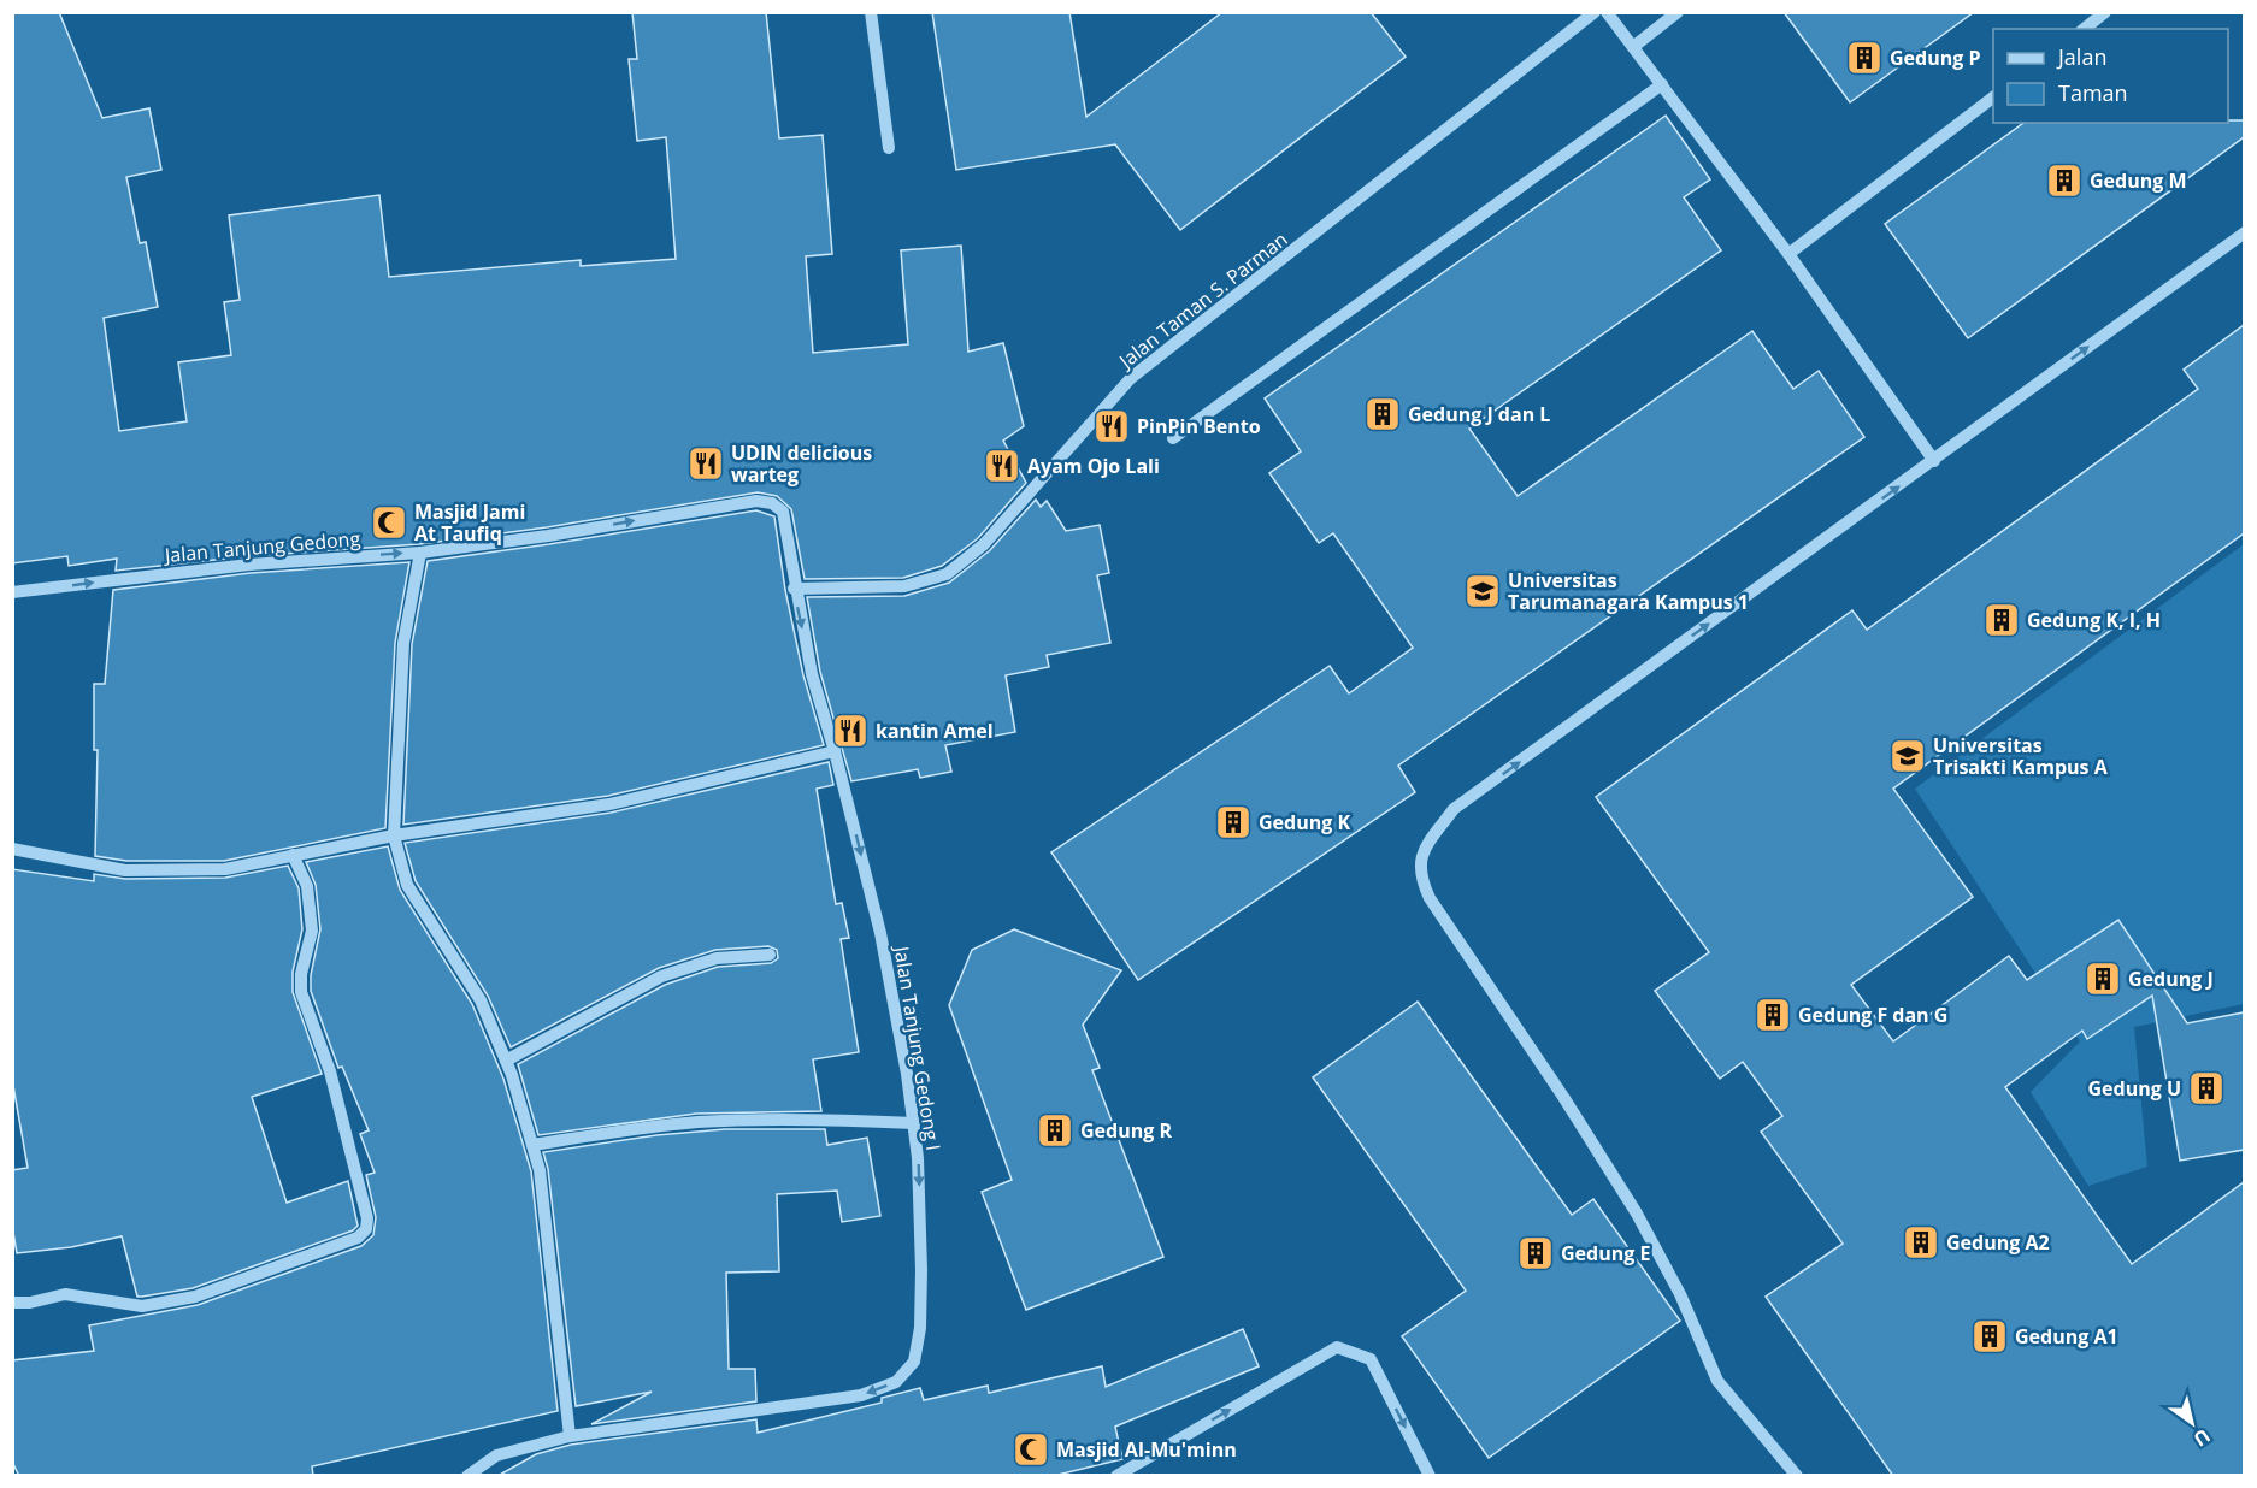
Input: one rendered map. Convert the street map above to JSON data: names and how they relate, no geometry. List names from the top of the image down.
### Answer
{
  "streets": {
    "street": ["Jalan Taman S. Parman", "Jalan Tanjung Gedong", "Jalan Tanjung Gedong I"]
  },
  "crossings": [
    ["Jalan Taman S. Parman", "Jalan Tanjung Gedong I"],
    ["Jalan Tanjung Gedong", "Jalan Tanjung Gedong I"]
  ],
  "one_way": ["Jalan Tanjung Gedong"],
  "places": {
    "building": [
      "Gedung P",
      "Gedung M",
      "Gedung J dan L",
      "Gedung K, I, H",
      "Gedung K",
      "Gedung J",
      "Gedung F dan G",
      "Gedung U",
      "Gedung R",
      "Gedung A2",
      "Gedung E",
      "Gedung A1"
    ],
    "restaurant": [
      "PinPin Bento",
      "UDIN delicious warteg",
      "Ayam Ojo Lali",
      "kantin Amel"
    ],
    "mosque": ["Masjid Jami At Taufiq", "Masjid AI-Mu'minn"],
    "school or university": ["Universitas Tarumanagara Kampus 1", "Universitas Trisakti Kampus A"]
  },
  "legend": ["Jalan", "Taman"],
  "north": "bottom right"
}
